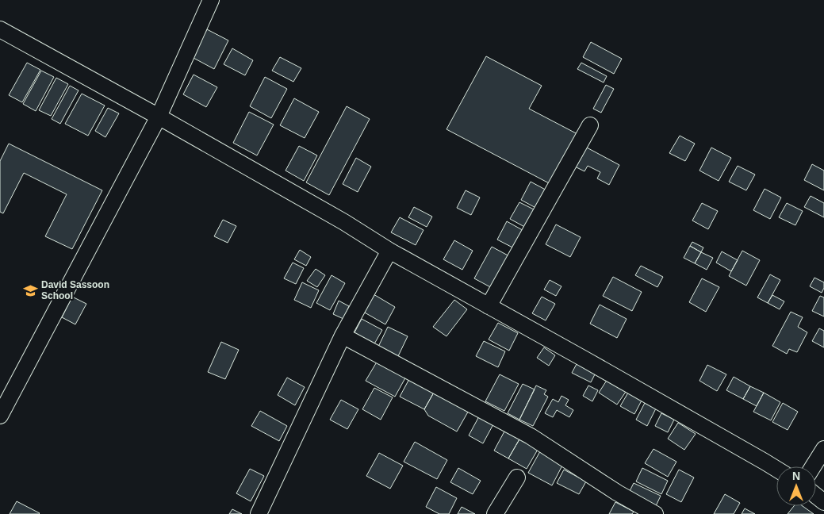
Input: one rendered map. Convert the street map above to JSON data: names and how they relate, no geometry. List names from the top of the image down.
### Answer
{
  "places": {
    "school or university": ["David Sassoon School"]
  },
  "north": "top"
}
